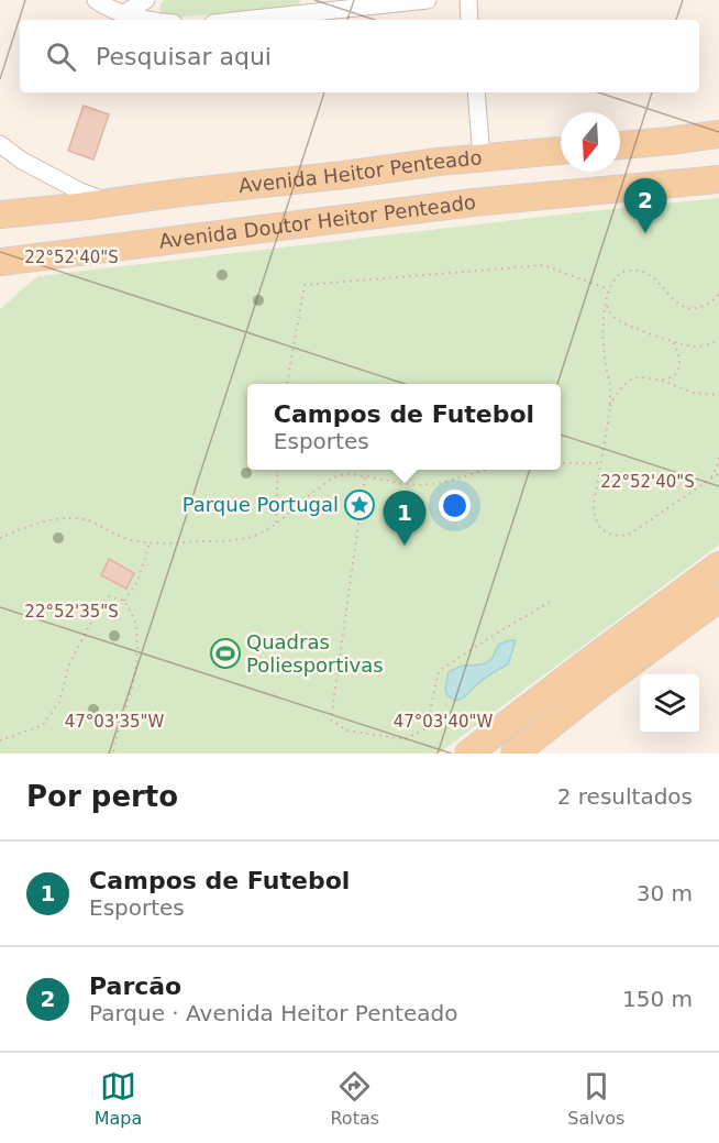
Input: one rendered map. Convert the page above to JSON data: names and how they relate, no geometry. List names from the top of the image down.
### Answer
{
  "streets": {
    "main road": ["Avenida Heitor Penteado", "Avenida Doutor Heitor Penteado"]
  },
  "places": {
    "place": ["Parque Portugal"],
    "sports": ["Quadras Poliesportivas"]
  },
  "north": "bottom",
  "page": {
    "search": "Pesquisar aqui",
    "pins": ["2", "1"],
    "popup": ["Campos de Futebol", "Esportes"],
    "heading": ["Por perto", "2 resultados"],
    "list": [
      {
        "mark": "1",
        "name": "Campos de Futebol",
        "note": "Esportes",
        "value": "30 m"
      },
      {
        "mark": "2",
        "name": "Parcão",
        "note": "Parque · Avenida Heitor Penteado",
        "value": "150 m"
      }
    ],
    "nav": ["Mapa", "Rotas", "Salvos"]
  },
  "coordinates": [
    "22°52'40\"S",
    "22°52'35\"S",
    "47°03'35\"W",
    "47°03'40\"W"
  ]
}
